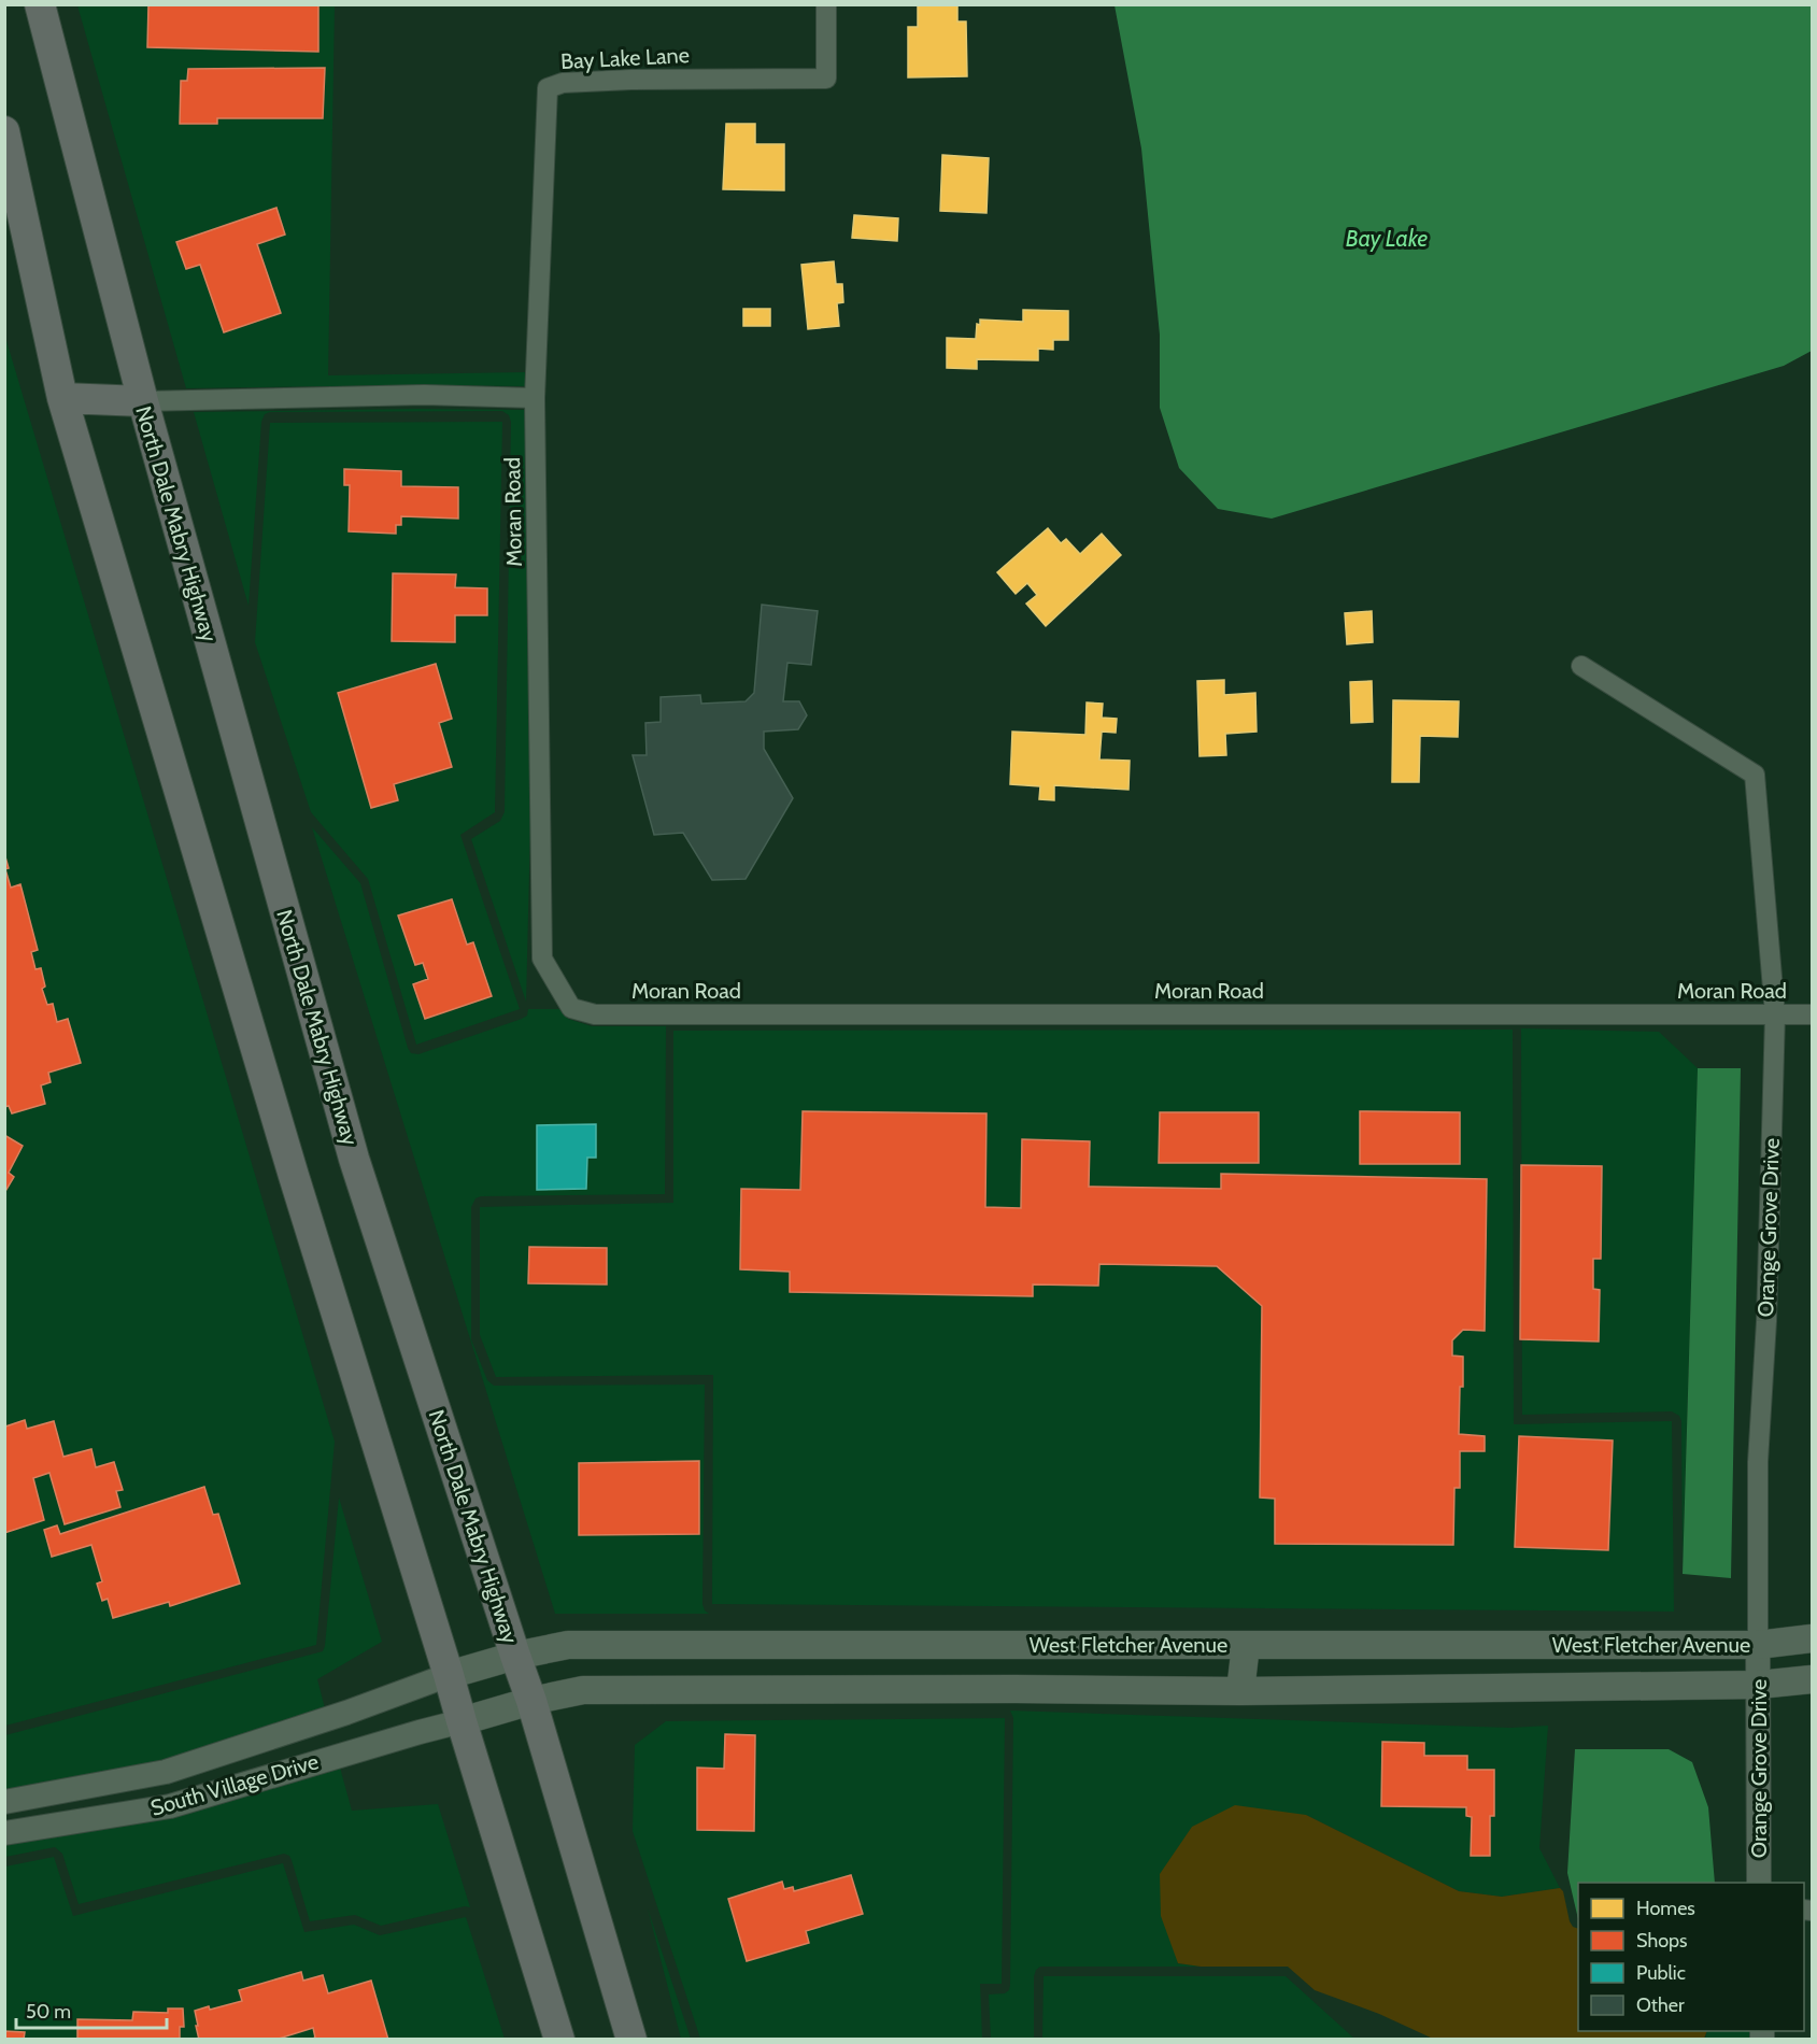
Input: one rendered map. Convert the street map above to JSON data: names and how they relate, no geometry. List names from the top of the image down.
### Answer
{
  "streets": {
    "main road": ["North Dale Mabry Highway", "West Fletcher Avenue"],
    "street": [
      "Bay Lake Lane",
      "Moran Road",
      "Orange Grove Drive",
      "South Village Drive"
    ]
  },
  "crossings": [
    ["Bay Lake Lane", "Moran Road"],
    ["Moran Road", "Orange Grove Drive"],
    ["North Dale Mabry Highway", "West Fletcher Avenue"],
    ["Orange Grove Drive", "West Fletcher Avenue"],
    ["West Fletcher Avenue", "South Village Drive"]
  ],
  "water": ["Bay Lake"],
  "legend": [
    "Homes",
    "Shops",
    "Public",
    "Other"
  ],
  "scale_bar": "50 m"
}
